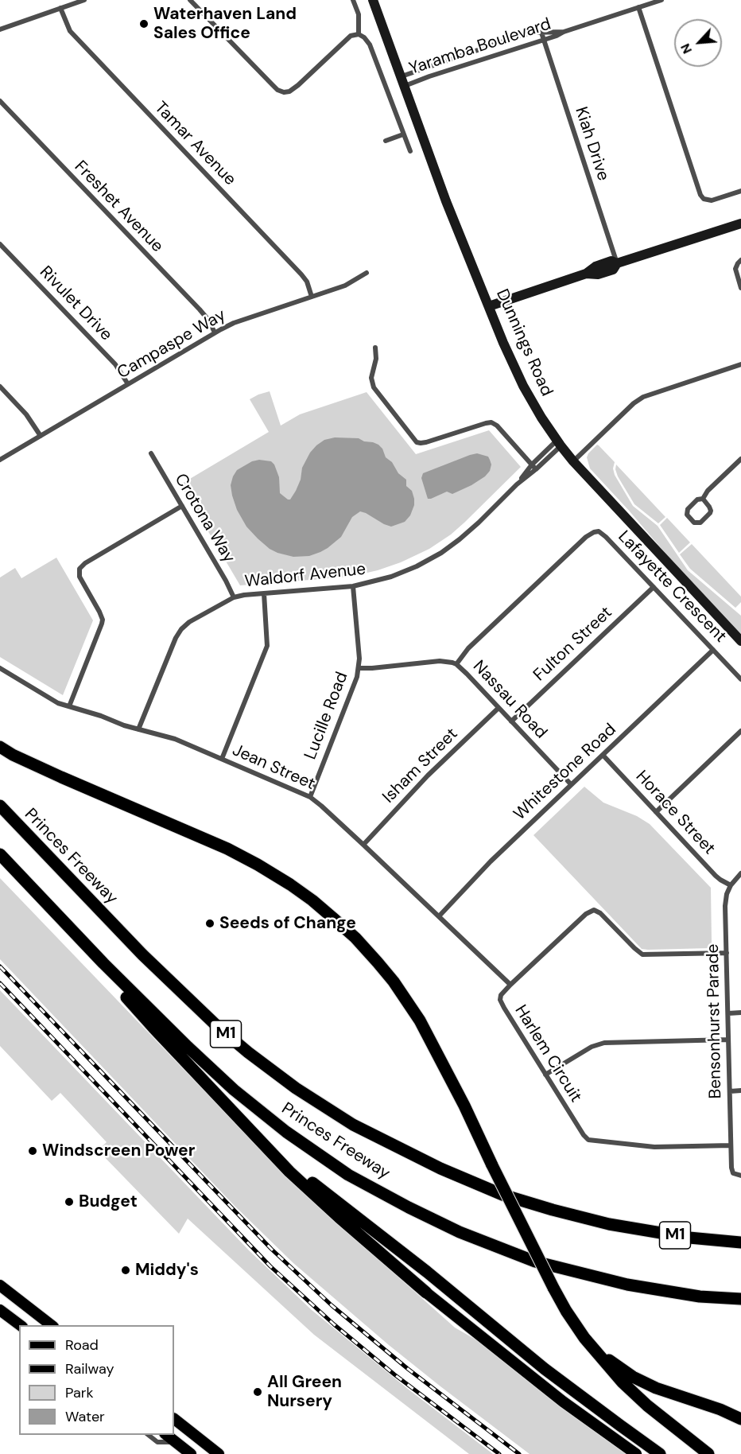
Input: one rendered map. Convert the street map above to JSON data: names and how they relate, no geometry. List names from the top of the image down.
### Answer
{
  "streets": {
    "highway": ["Princes Freeway", "M1"],
    "street": [
      "Yaramba Boulevard",
      "Tamar Avenue",
      "Kiah Drive",
      "Freshet Avenue",
      "Rivulet Drive",
      "Dunnings Road",
      "Campaspe Way",
      "Crotona Way",
      "Waldorf Avenue",
      "Lafayette Crescent",
      "Fulton Street",
      "Nassau Road",
      "Lucille Road",
      "Isham Street",
      "Jean Street",
      "Whitestone Road",
      "Horace Street",
      "Bensonhurst Parade",
      "Harlem Circuit"
    ]
  },
  "crossings": [
    ["Yaramba Boulevard", "Kiah Drive"],
    ["Yaramba Boulevard", "Dunnings Road"],
    ["Tamar Avenue", "Campaspe Way"],
    ["Freshet Avenue", "Campaspe Way"],
    ["Rivulet Drive", "Campaspe Way"],
    ["Dunnings Road", "Waldorf Avenue"],
    ["Crotona Way", "Waldorf Avenue"],
    ["Waldorf Avenue", "Lucille Road"],
    ["Waldorf Avenue", "Jean Street"],
    ["Lafayette Crescent", "Fulton Street"],
    ["Lafayette Crescent", "Nassau Road"],
    ["Lafayette Crescent", "Whitestone Road"],
    ["Fulton Street", "Nassau Road"],
    ["Nassau Road", "Lucille Road"],
    ["Nassau Road", "Isham Street"],
    ["Nassau Road", "Whitestone Road"],
    ["Lucille Road", "Jean Street"],
    ["Isham Street", "Jean Street"],
    ["Jean Street", "Whitestone Road"],
    ["Jean Street", "Harlem Circuit"],
    ["Whitestone Road", "Horace Street"],
    ["Horace Street", "Bensonhurst Parade"],
    ["Bensonhurst Parade", "Harlem Circuit"]
  ],
  "places": [
    "Waterhaven Land Sales Office",
    "Seeds of Change",
    "Windscreen Power",
    "Budget",
    "Middy's",
    "All Green Nursery"
  ],
  "legend": [
    "Road",
    "Railway",
    "Park",
    "Water"
  ],
  "north": "bottom left"
}
